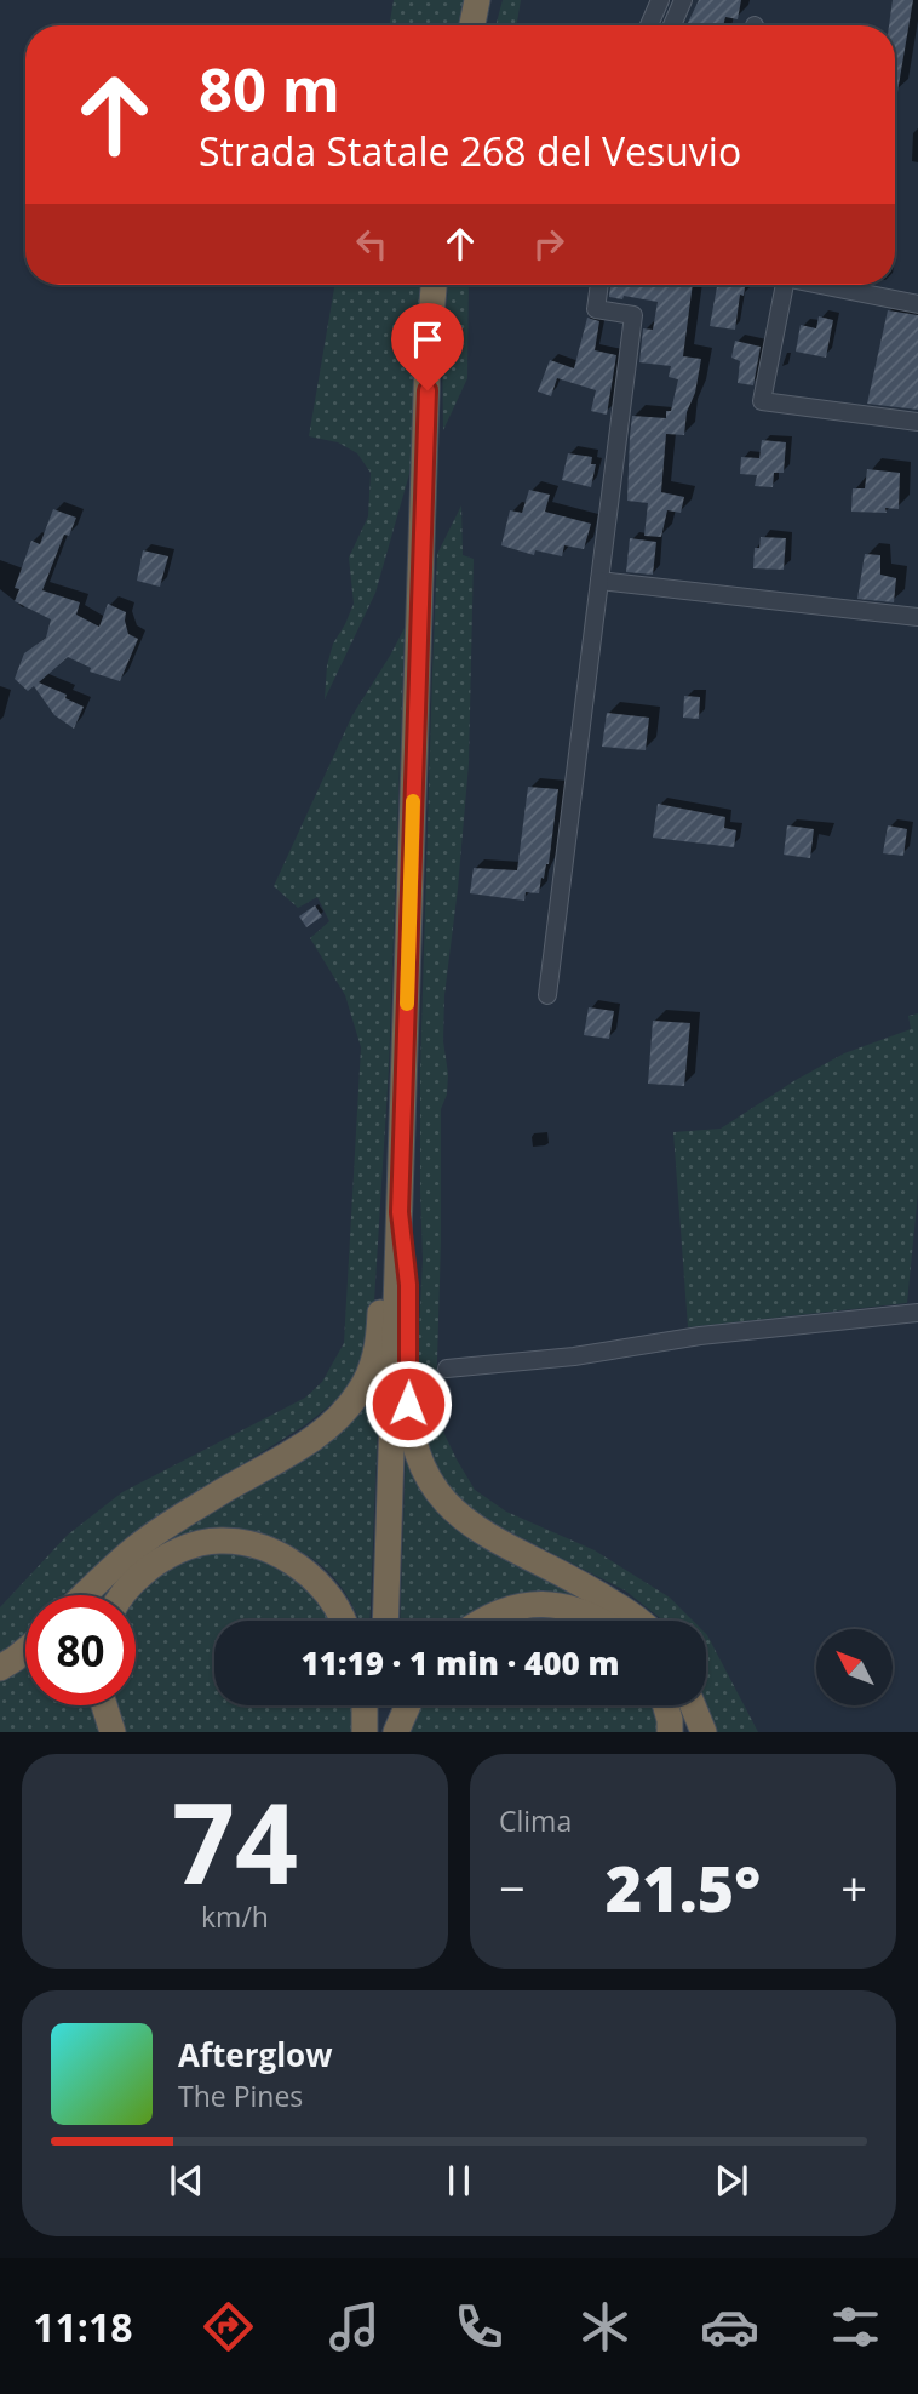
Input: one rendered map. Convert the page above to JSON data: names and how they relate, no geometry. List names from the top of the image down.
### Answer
{
  "north": "top left",
  "page": {
    "turn": ["80 m", "Strada Statale 268 del Vesuvio"],
    "limit": "80",
    "trip": "11:19 · 1 min · 400 m",
    "tile": [
      ["74", "km/h"],
      "Clima"
    ],
    "heat": ["−", "21.5°", "+"],
    "song": ["Afterglow", "The Pines"],
    "tabs": "11:18"
  }
}
